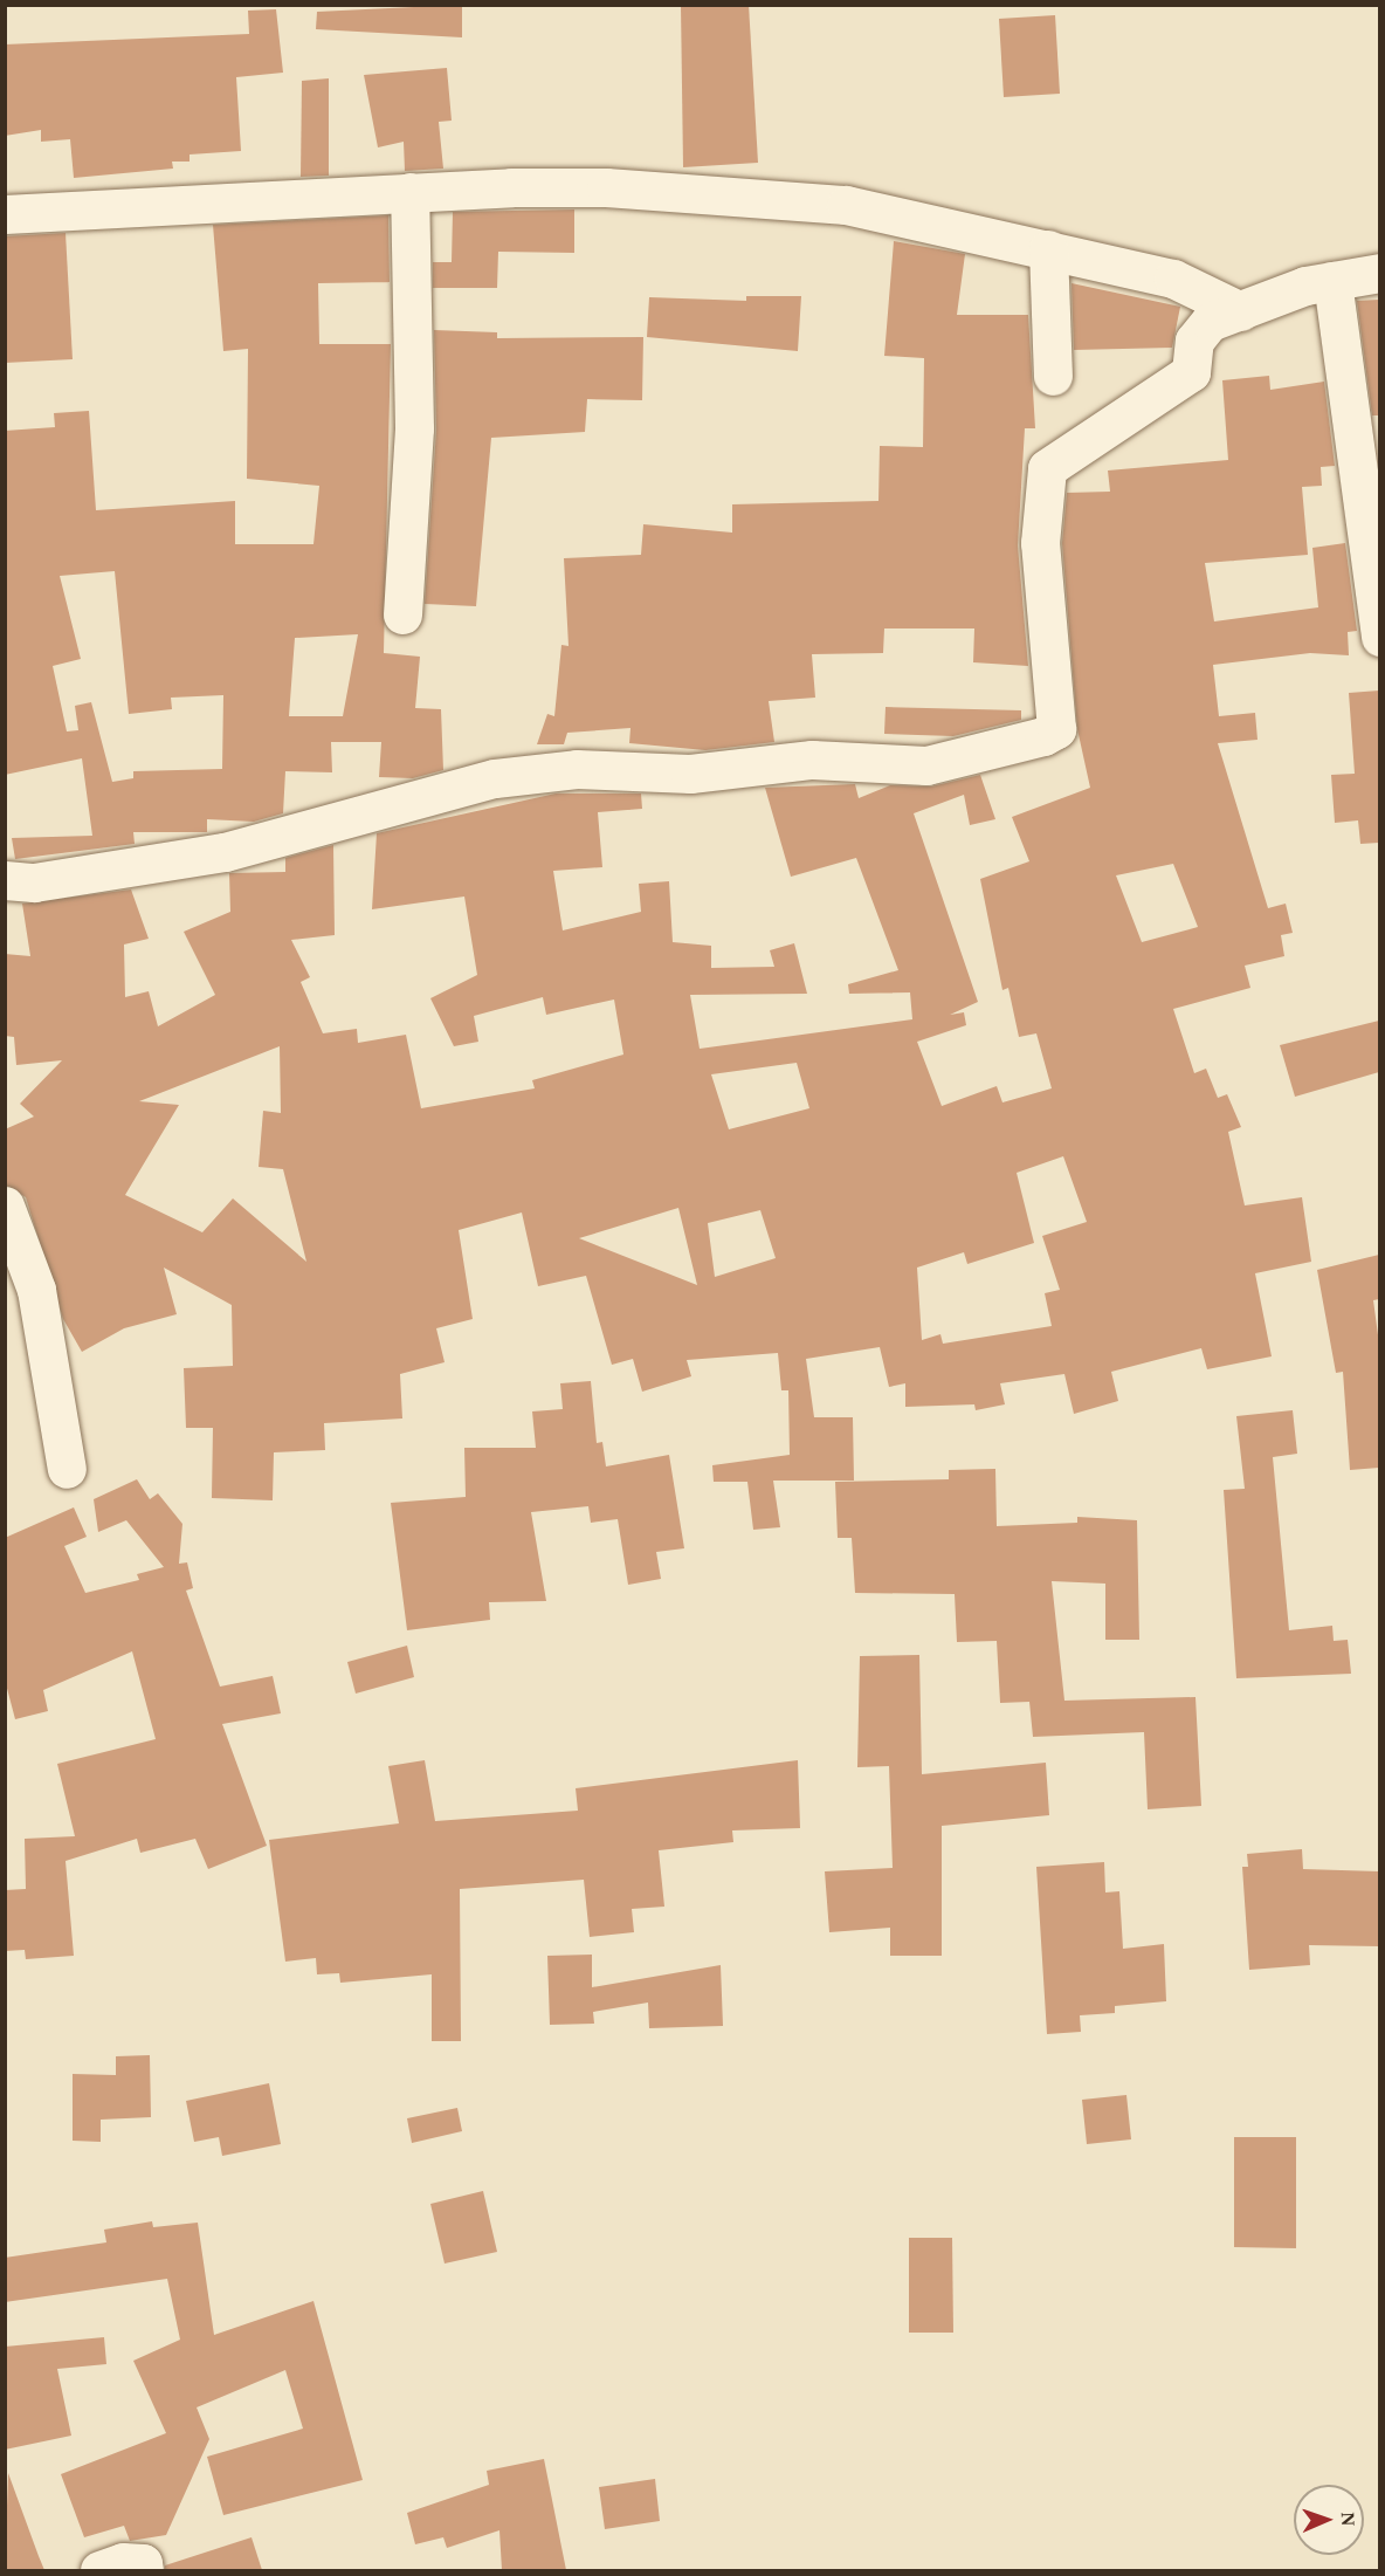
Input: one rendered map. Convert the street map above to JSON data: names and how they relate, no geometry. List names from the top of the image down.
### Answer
{
  "north": "right"
}
